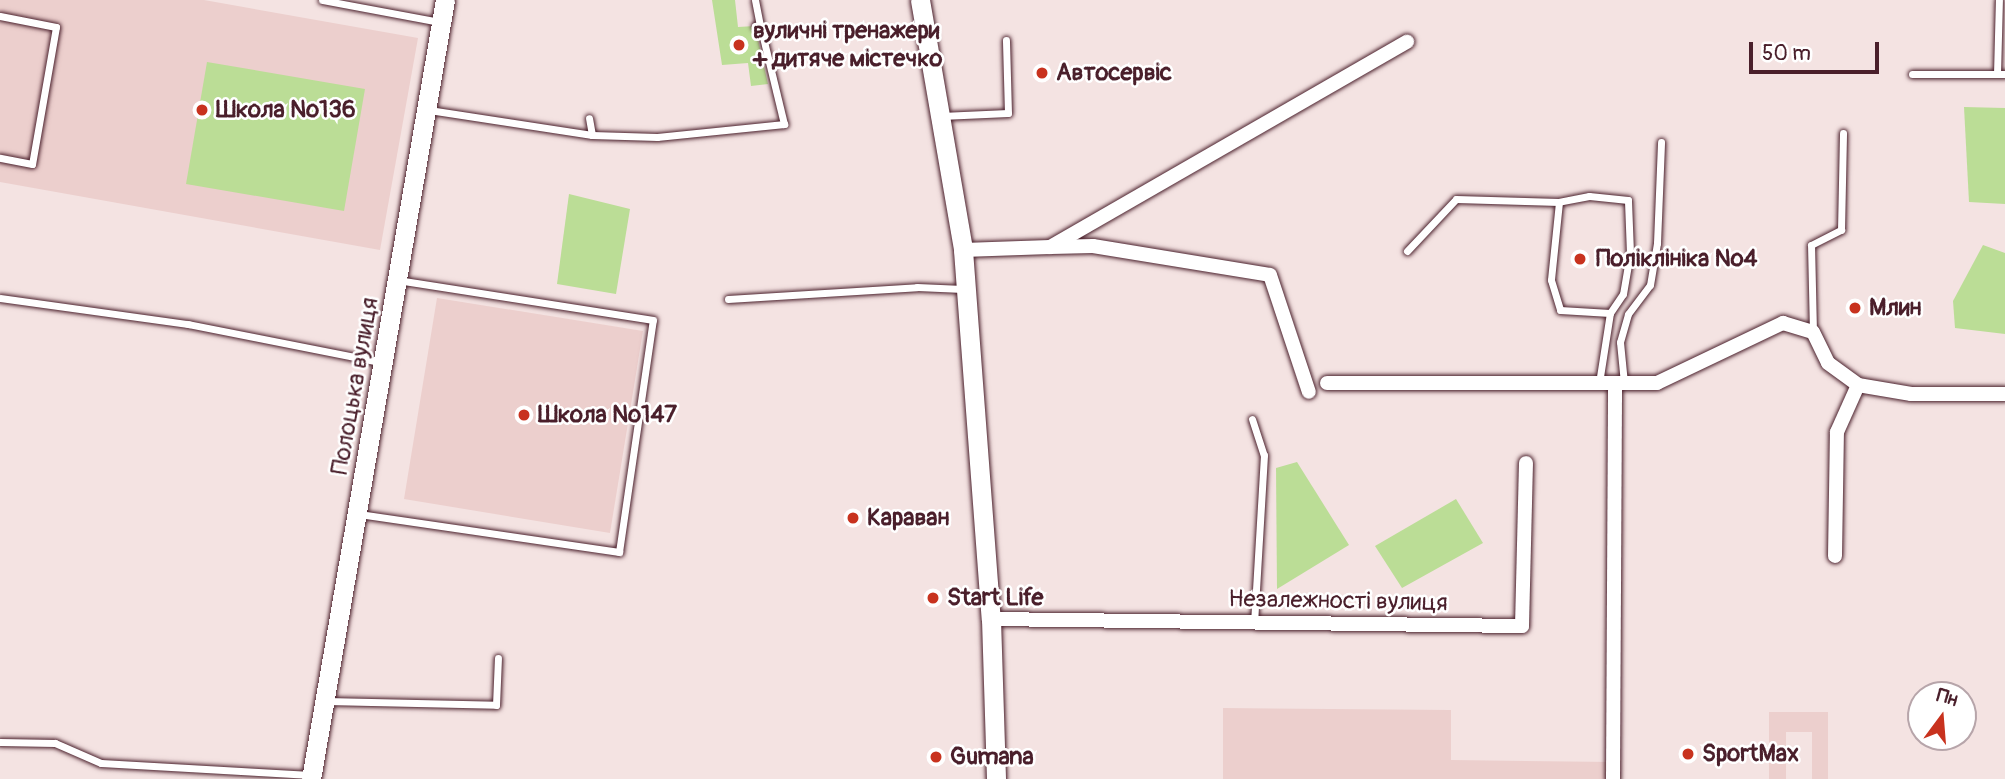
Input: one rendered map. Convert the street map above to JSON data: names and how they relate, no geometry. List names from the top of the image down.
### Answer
{
  "streets": {
    "street": ["Полоцька вулиця", "Незалежності вулиця"]
  },
  "places": [
    "вуличні тренажери + дитяче містечко",
    "Автосервіс",
    "Школа №136",
    "Поліклініка №4",
    "Млин",
    "Школа №147",
    "Караван",
    "Start Life",
    "SportMax",
    "Gumana"
  ],
  "scale_bar": "50 m",
  "north": "top"
}
